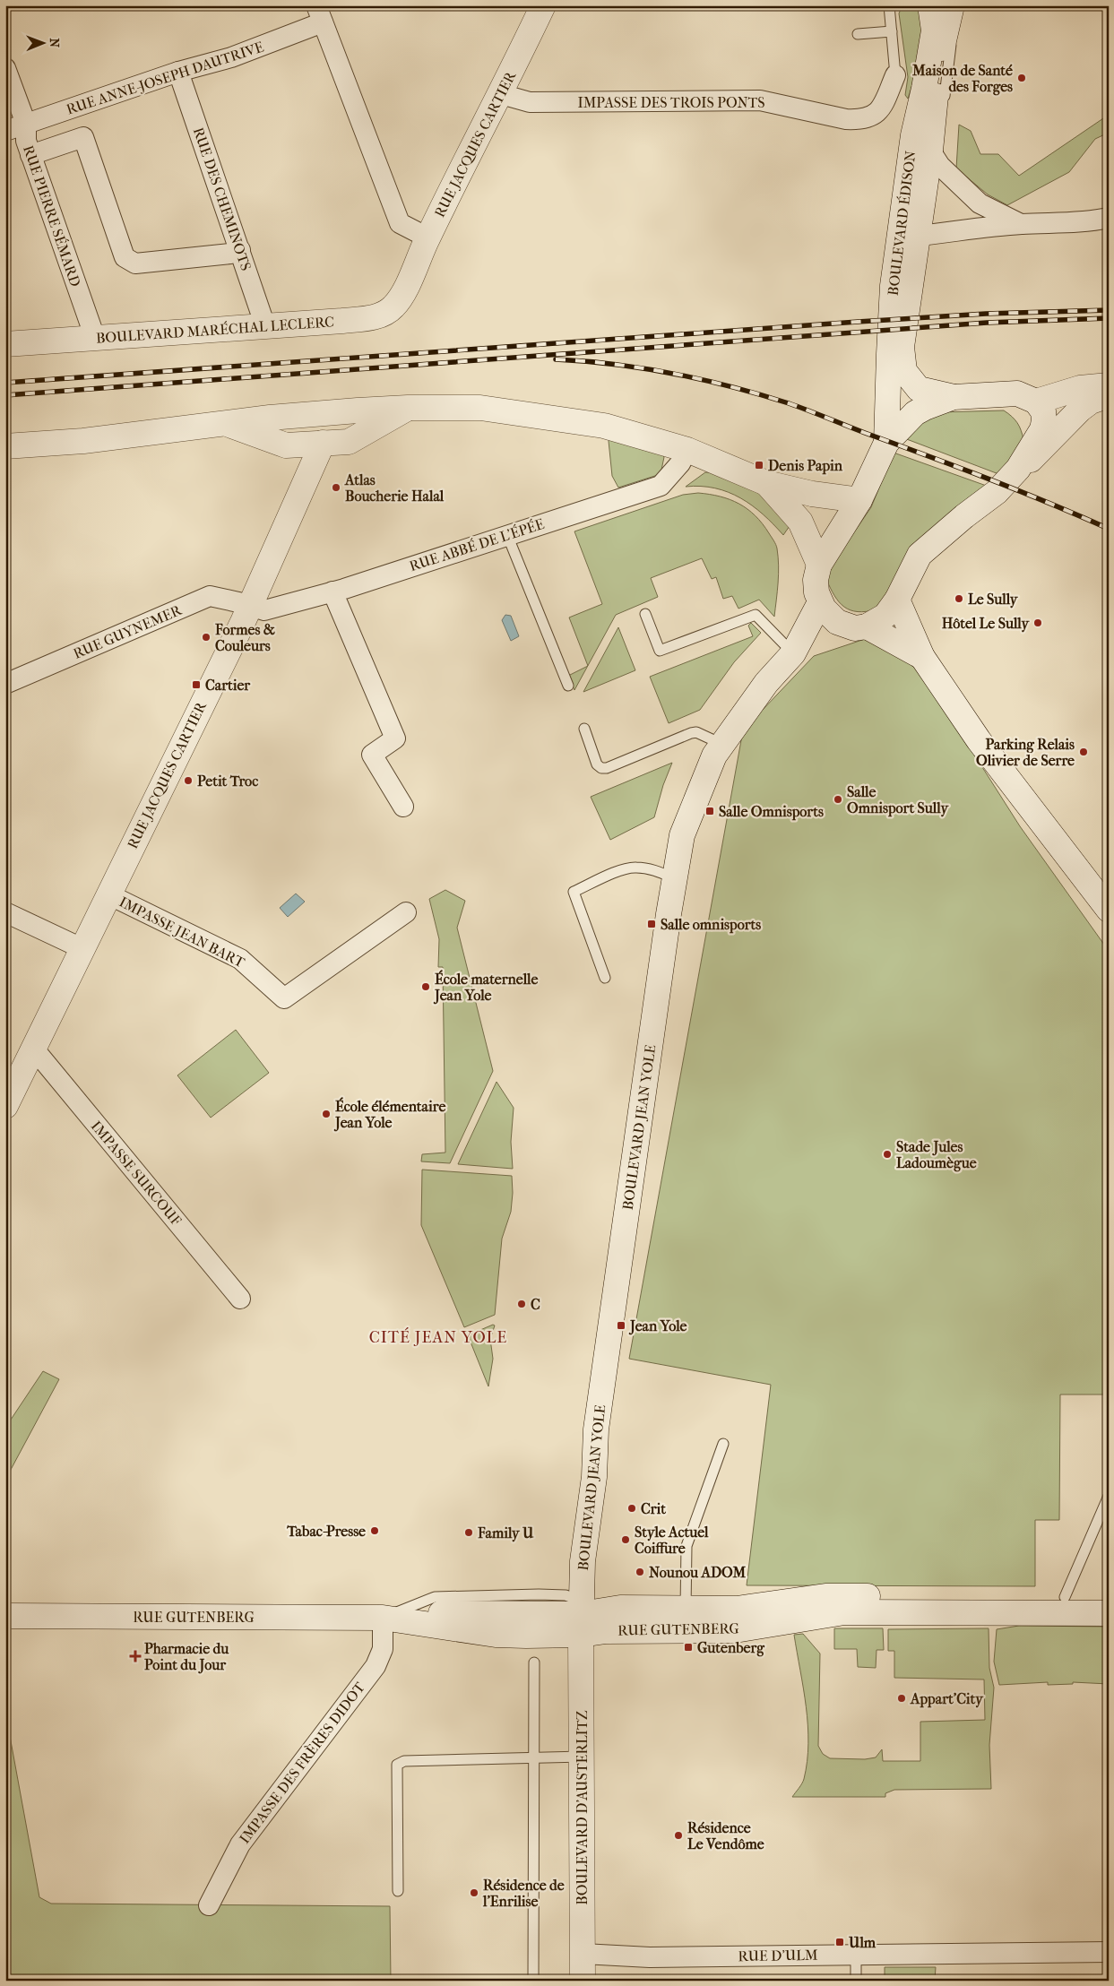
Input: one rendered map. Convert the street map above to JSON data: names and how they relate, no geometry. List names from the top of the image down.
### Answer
{
  "streets": {
    "main road": [
      "RUE JACQUES CARTIER",
      "BOULEVARD ÉDISON",
      "BOULEVARD MARÉCHAL LECLERC",
      "BOULEVARD JEAN YOLE",
      "RUE GUTENBERG",
      "BOULEVARD D'AUSTERLITZ"
    ],
    "street": [
      "RUE ANNE-JOSEPH DAUTRIVE",
      "IMPASSE DES TROIS PONTS",
      "RUE DES CHEMINOTS",
      "RUE PIERRE SÉMARD",
      "RUE ABBÉ DE L'ÉPÉE",
      "RUE GUYNEMER",
      "IMPASSE JEAN BART",
      "IMPASSE SURCOUF",
      "IMPASSE DES FRÈRES DIDOT",
      "RUE D'ULM"
    ]
  },
  "crossings": [
    ["RUE ANNE-JOSEPH DAUTRIVE", "RUE DES CHEMINOTS"],
    ["RUE ANNE-JOSEPH DAUTRIVE", "RUE PIERRE SÉMARD"],
    ["IMPASSE DES TROIS PONTS", "RUE JACQUES CARTIER"],
    ["RUE JACQUES CARTIER", "BOULEVARD MARÉCHAL LECLERC"],
    ["RUE JACQUES CARTIER", "RUE ABBÉ DE L'ÉPÉE"],
    ["RUE JACQUES CARTIER", "RUE GUYNEMER"],
    ["RUE JACQUES CARTIER", "IMPASSE JEAN BART"],
    ["RUE JACQUES CARTIER", "IMPASSE SURCOUF"],
    ["RUE DES CHEMINOTS", "BOULEVARD MARÉCHAL LECLERC"],
    ["RUE PIERRE SÉMARD", "BOULEVARD MARÉCHAL LECLERC"],
    ["RUE ABBÉ DE L'ÉPÉE", "RUE GUYNEMER"],
    ["BOULEVARD JEAN YOLE", "RUE GUTENBERG"],
    ["BOULEVARD JEAN YOLE", "BOULEVARD D'AUSTERLITZ"],
    ["RUE GUTENBERG", "IMPASSE DES FRÈRES DIDOT"],
    ["RUE GUTENBERG", "BOULEVARD D'AUSTERLITZ"],
    ["BOULEVARD D'AUSTERLITZ", "RUE D'ULM"]
  ],
  "districts": ["CITÉ JEAN YOLE"],
  "places": {
    "other": [
      "Maison de Santé des Forges",
      "Atlas Boucherie Halal",
      "Le Sully",
      "Hôtel Le Sully",
      "Formes & Couleurs",
      "Parking Relais Olivier de Serre",
      "Petit Troc",
      "Salle Omnisport Sully",
      "École maternelle Jean Yole",
      "École élémentaire Jean Yole",
      "Stade Jules Ladoumègue",
      "C",
      "Crit",
      "Tabac-Presse",
      "Family U",
      "Style Actuel Coiffure",
      "Nounou ADOM",
      "Appart'City",
      "Résidence Le Vendôme",
      "Résidence de l’Enrilise"
    ],
    "transit": [
      "Denis Papin",
      "Cartier",
      "Salle Omnisports",
      "Salle omnisports",
      "Jean Yole",
      "Gutenberg",
      "Ulm"
    ],
    "health": ["Pharmacie du Point du Jour"]
  },
  "north": "right"
}
